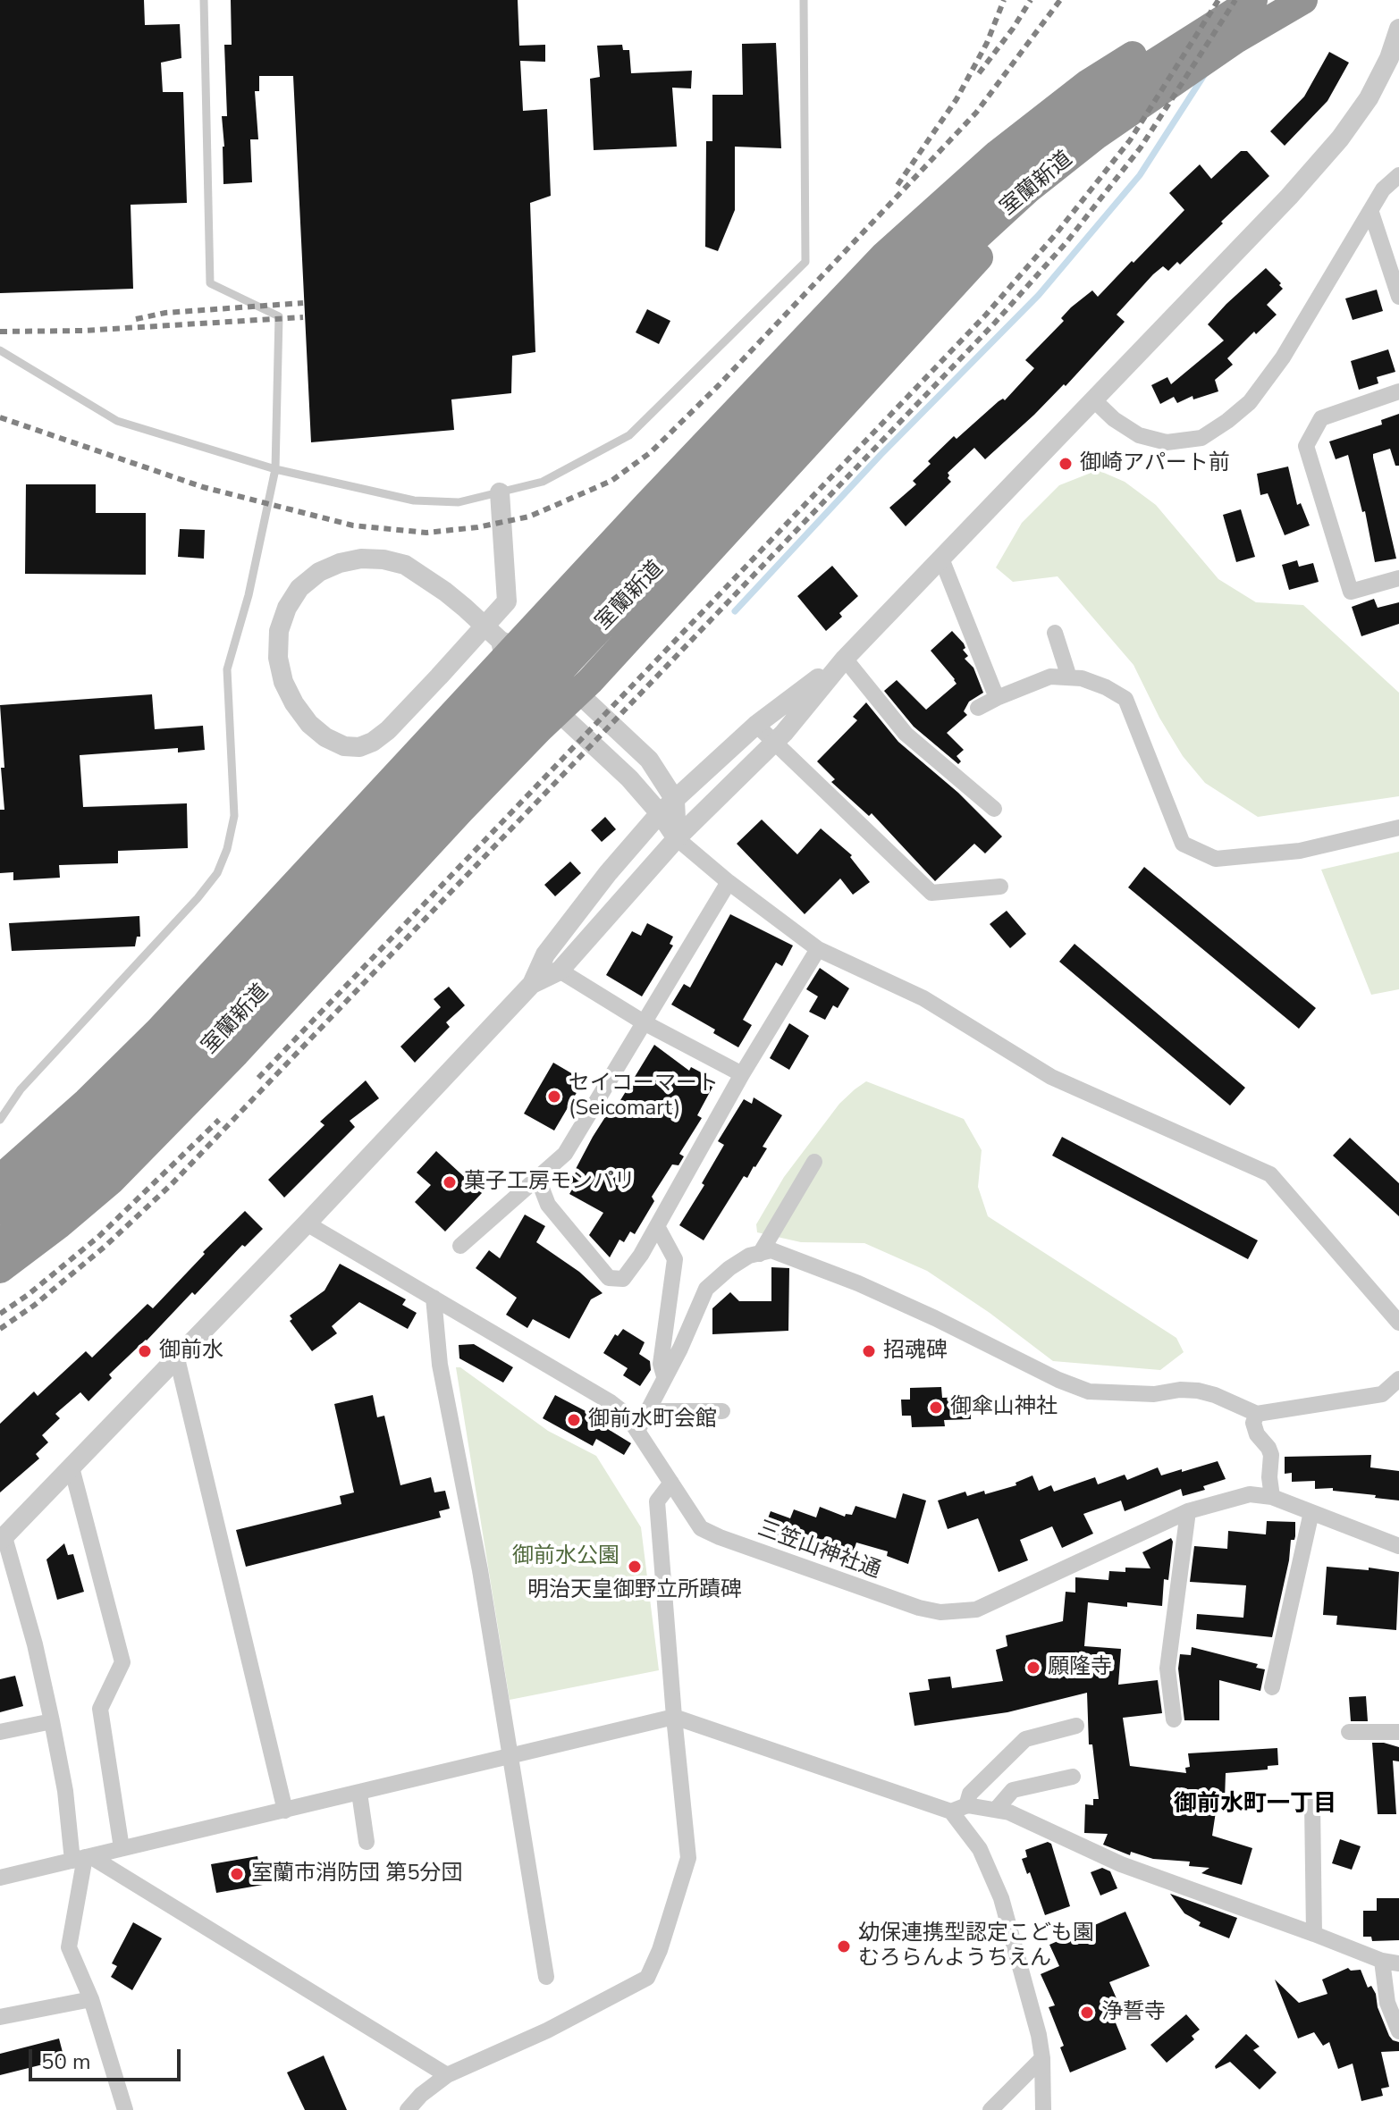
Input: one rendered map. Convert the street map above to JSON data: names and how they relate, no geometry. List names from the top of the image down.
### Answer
{
  "streets": {
    "highway": ["室蘭新道"],
    "street": ["三笠山神社通"]
  },
  "districts": ["御前水町一丁目"],
  "parks": ["御前水公園"],
  "places": [
    "御崎アパート前",
    "セイコーマート (Seicomart)",
    "菓子工房モンパリ",
    "御前水",
    "招魂碑",
    "御傘山神社",
    "御前水町会館",
    "明治天皇御野立所蹟碑",
    "願隆寺",
    "室蘭市消防団 第5分団",
    "幼保連携型認定こども園 むろらんようちえん",
    "浄誓寺"
  ],
  "scale_bar": "50 m"
}
